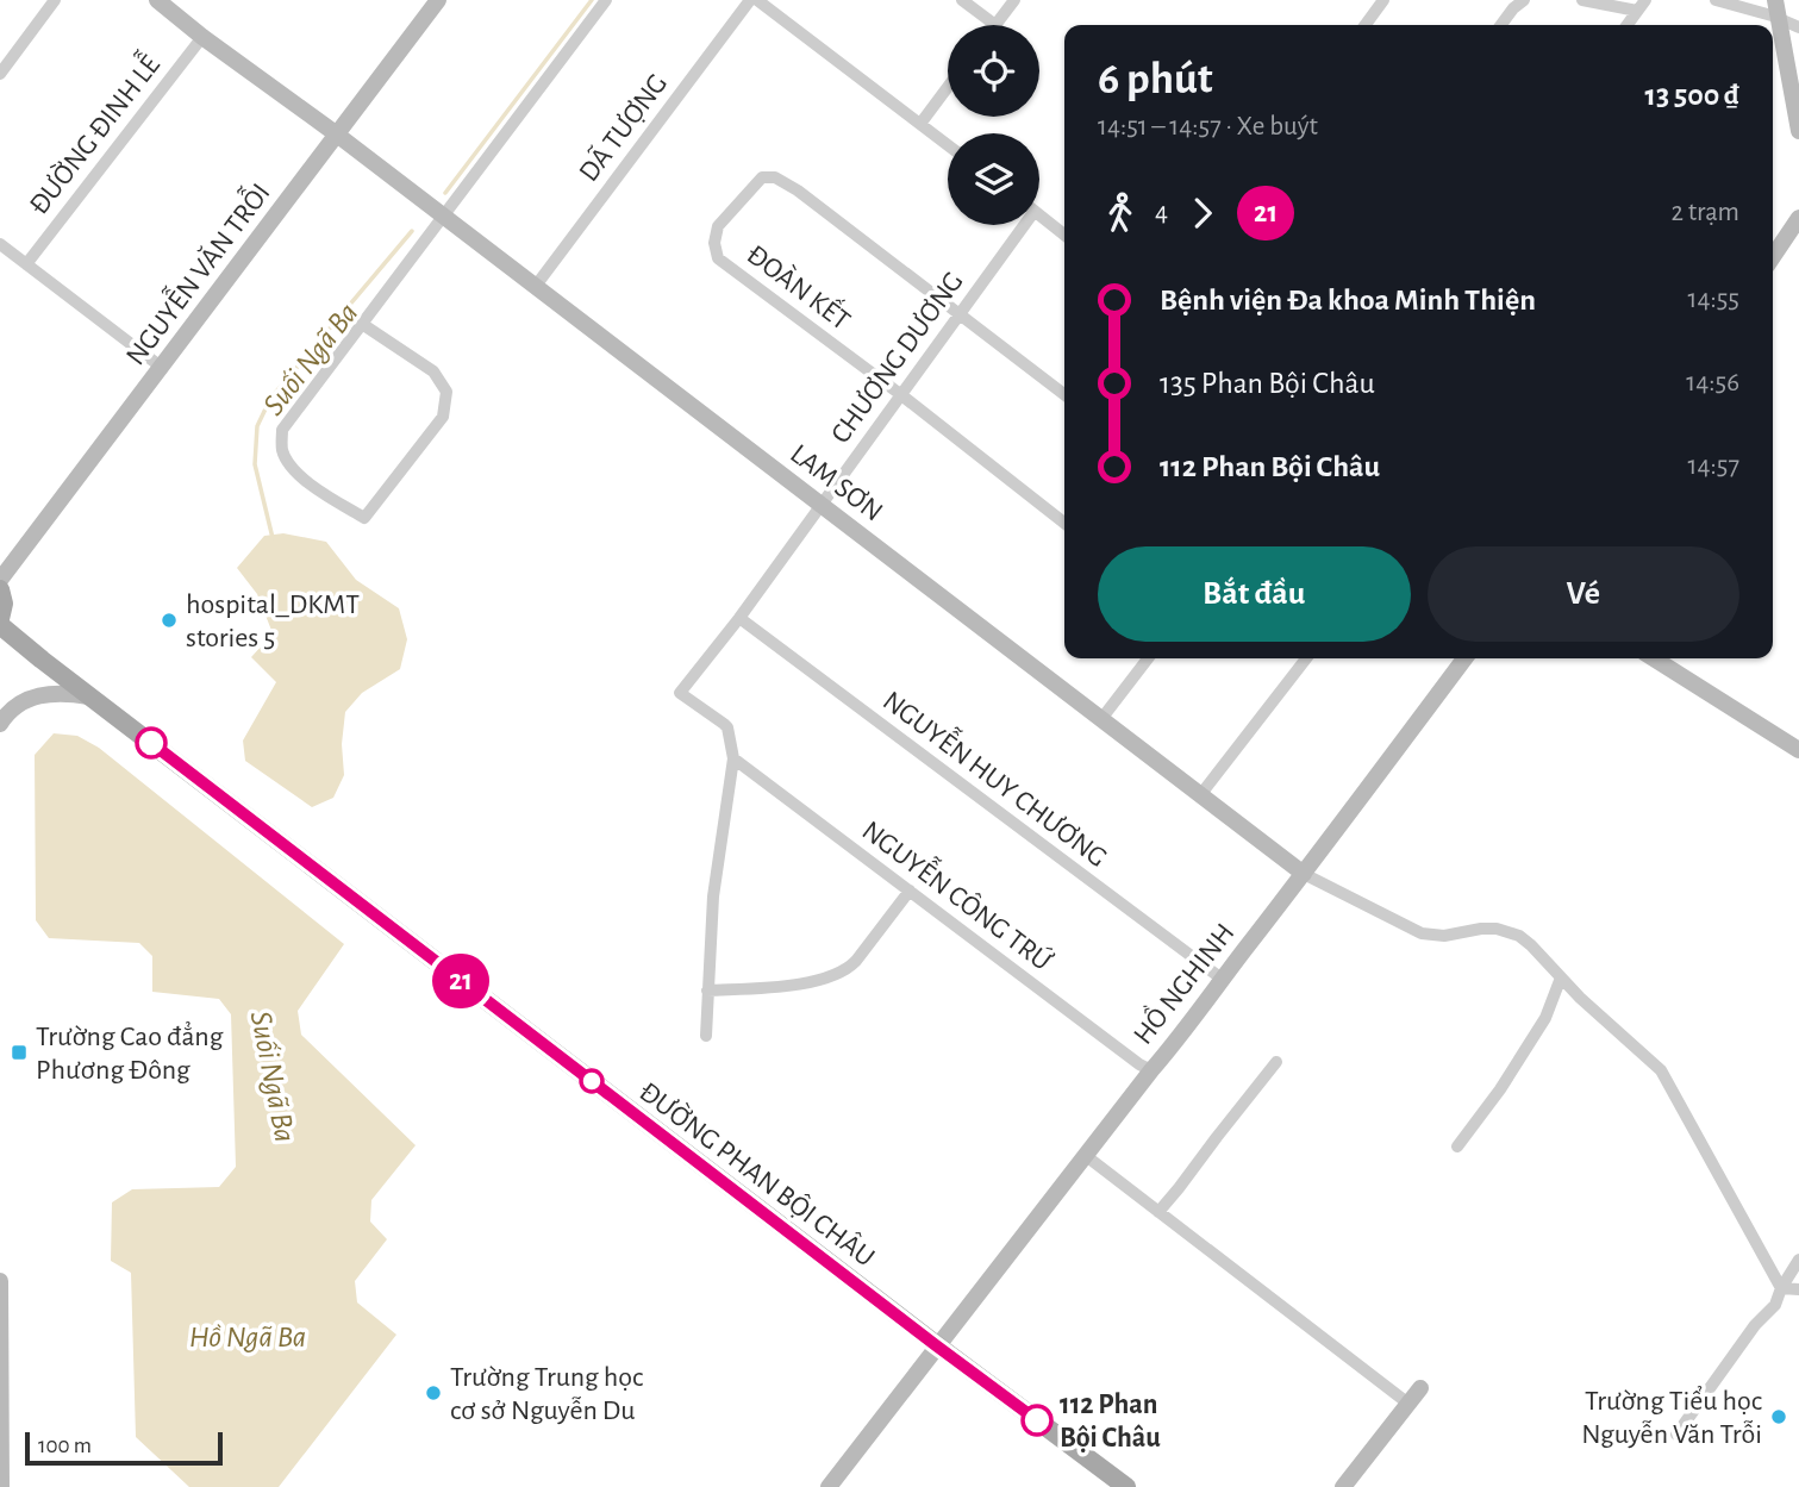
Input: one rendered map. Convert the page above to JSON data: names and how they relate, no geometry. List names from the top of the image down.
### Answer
{
  "streets": {
    "main road": ["ĐƯỜNG PHAN BỘI CHÂU"],
    "street": [
      "DÃ TƯỢNG",
      "ĐƯỜNG ĐINH LỄ",
      "NGUYỄN VĂN TRỖI",
      "ĐOÀN KẾT",
      "CHƯƠNG DƯƠNG",
      "LAM SƠN",
      "NGUYỄN HUY CHƯƠNG",
      "NGUYỄN CÔNG TRỨ",
      "HỒ NGHINH"
    ]
  },
  "crossings": [
    ["DÃ TƯỢNG", "LAM SƠN"],
    ["ĐƯỜNG ĐINH LỄ", "LAM SƠN"],
    ["NGUYỄN VĂN TRỖI", "LAM SƠN"],
    ["ĐOÀN KẾT", "CHƯƠNG DƯƠNG"],
    ["CHƯƠNG DƯƠNG", "LAM SƠN"],
    ["CHƯƠNG DƯƠNG", "NGUYỄN HUY CHƯƠNG"],
    ["CHƯƠNG DƯƠNG", "NGUYỄN CÔNG TRỨ"],
    ["LAM SƠN", "HỒ NGHINH"],
    ["NGUYỄN HUY CHƯƠNG", "HỒ NGHINH"],
    ["NGUYỄN CÔNG TRỨ", "HỒ NGHINH"],
    ["HỒ NGHINH", "ĐƯỜNG PHAN BỘI CHÂU"]
  ],
  "water": ["Suối Ngã Ba", "Hồ Ngã Ba"],
  "places": {
    "other": [
      "hospital_DKMT stories 5",
      "Trường Trung học cơ sở Nguyễn Du",
      "Trường Tiểu học Nguyễn Văn Trỗi",
      "112 Phan Bội Châu"
    ],
    "transit": ["Trường Cao đẳng Phương Đông"]
  },
  "lines": ["bus line 21"],
  "scale_bar": "100 m",
  "page": {
    "on_map": "21",
    "heading": ["6 phút", "14:51 – 14:57 · Xe buýt", "13 500 ₫"],
    "legs": ["4", "21", "2 trạm"],
    "list": [
      {
        "name": "Bệnh viện Đa khoa Minh Thiện",
        "value": "14:55"
      },
      {
        "name": "135 Phan Bội Châu",
        "value": "14:56"
      },
      {
        "name": "112 Phan Bội Châu",
        "value": "14:57"
      }
    ],
    "buttons": ["Bắt đầu", "Vé"],
    "scale": "100 m"
  }
}
